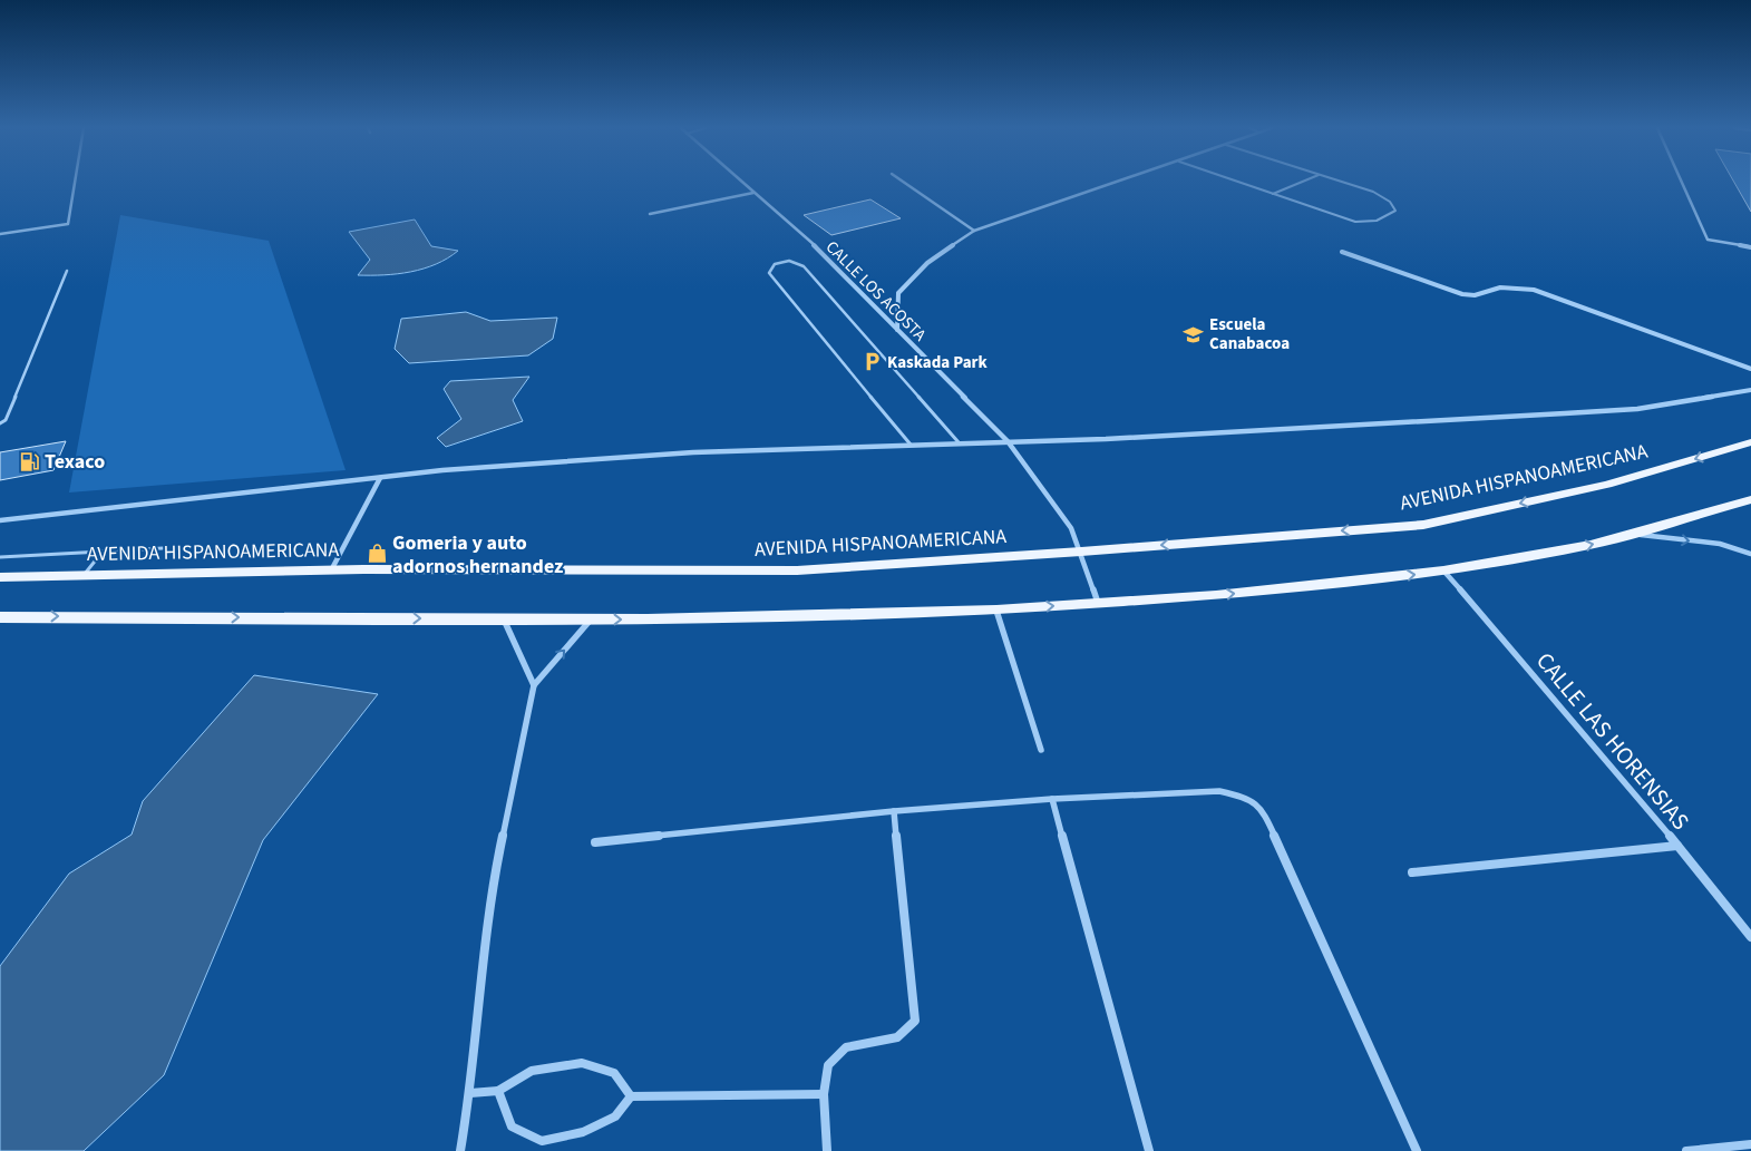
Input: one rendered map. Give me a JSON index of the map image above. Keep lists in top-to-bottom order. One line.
{"streets":{"main road":["AVENIDA HISPANOAMERICANA"],"street":["CALLE LOS ACOSTA","CALLE LAS HORENSIAS"]},"crossings":[["CALLE LOS ACOSTA","AVENIDA HISPANOAMERICANA"]],"places":{"school or university":["Escuela Canabacoa"],"parking":["Kaskada Park"],"fuel station":["Texaco"],"shop":["Gomeria y auto adornos hernandez"]}}
